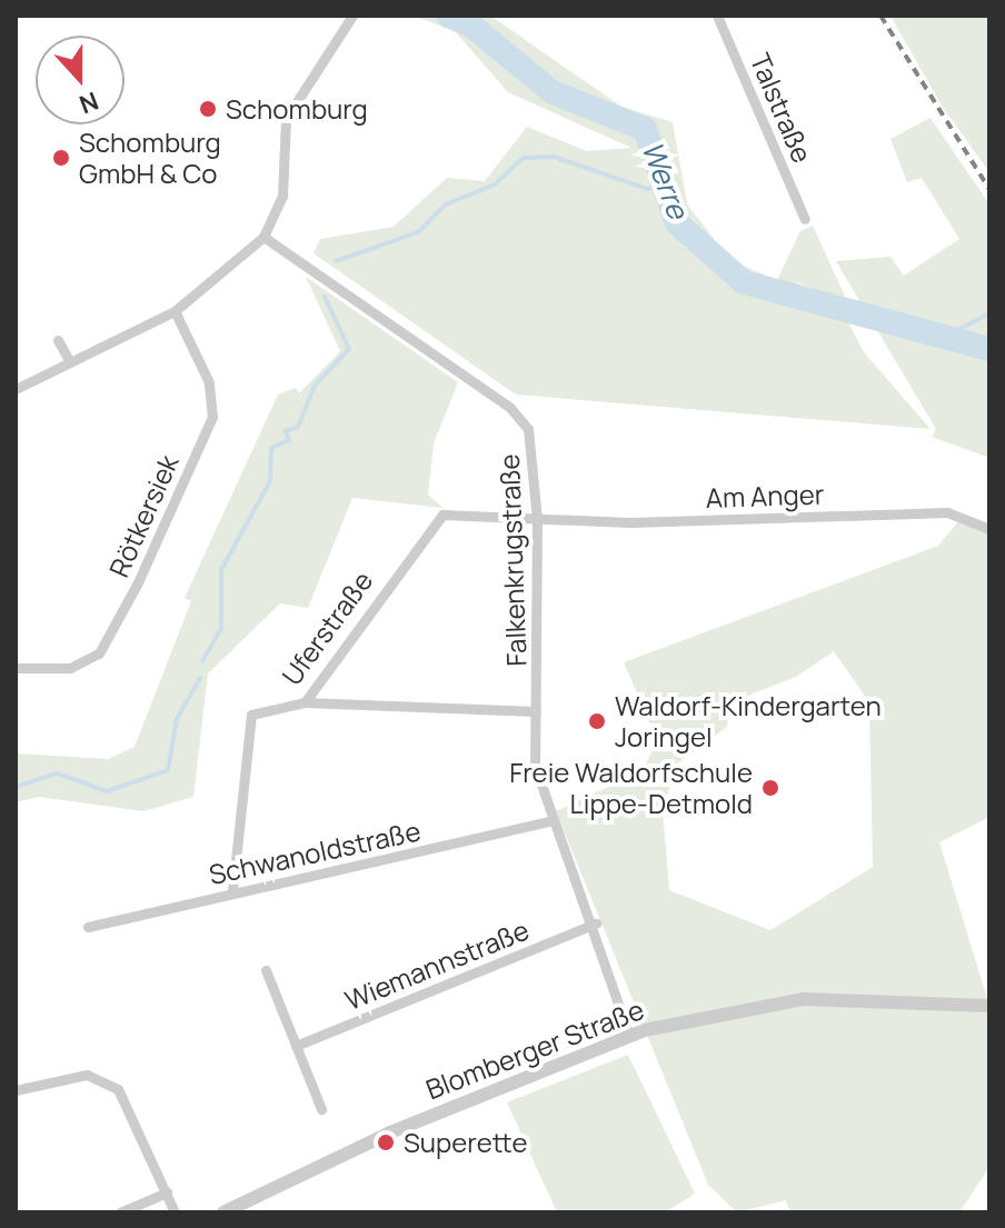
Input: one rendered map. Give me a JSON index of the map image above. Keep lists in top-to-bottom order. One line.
{"streets":{"street":["Talstraße","Am Anger","Rötkersiek","Falkenkrugstraße","Uferstraße","Schwanoldstraße","Wiemannstraße","Blomberger Straße"]},"crossings":[["Am Anger","Falkenkrugstraße"],["Am Anger","Uferstraße"],["Falkenkrugstraße","Uferstraße"],["Falkenkrugstraße","Schwanoldstraße"],["Falkenkrugstraße","Wiemannstraße"],["Falkenkrugstraße","Blomberger Straße"],["Uferstraße","Schwanoldstraße"]],"water":["Werre"],"places":["Schomburg","Schomburg GmbH & Co","Waldorf-Kindergarten Joringel","Freie Waldorfschule Lippe-Detmold","Superette"],"north":"bottom"}
